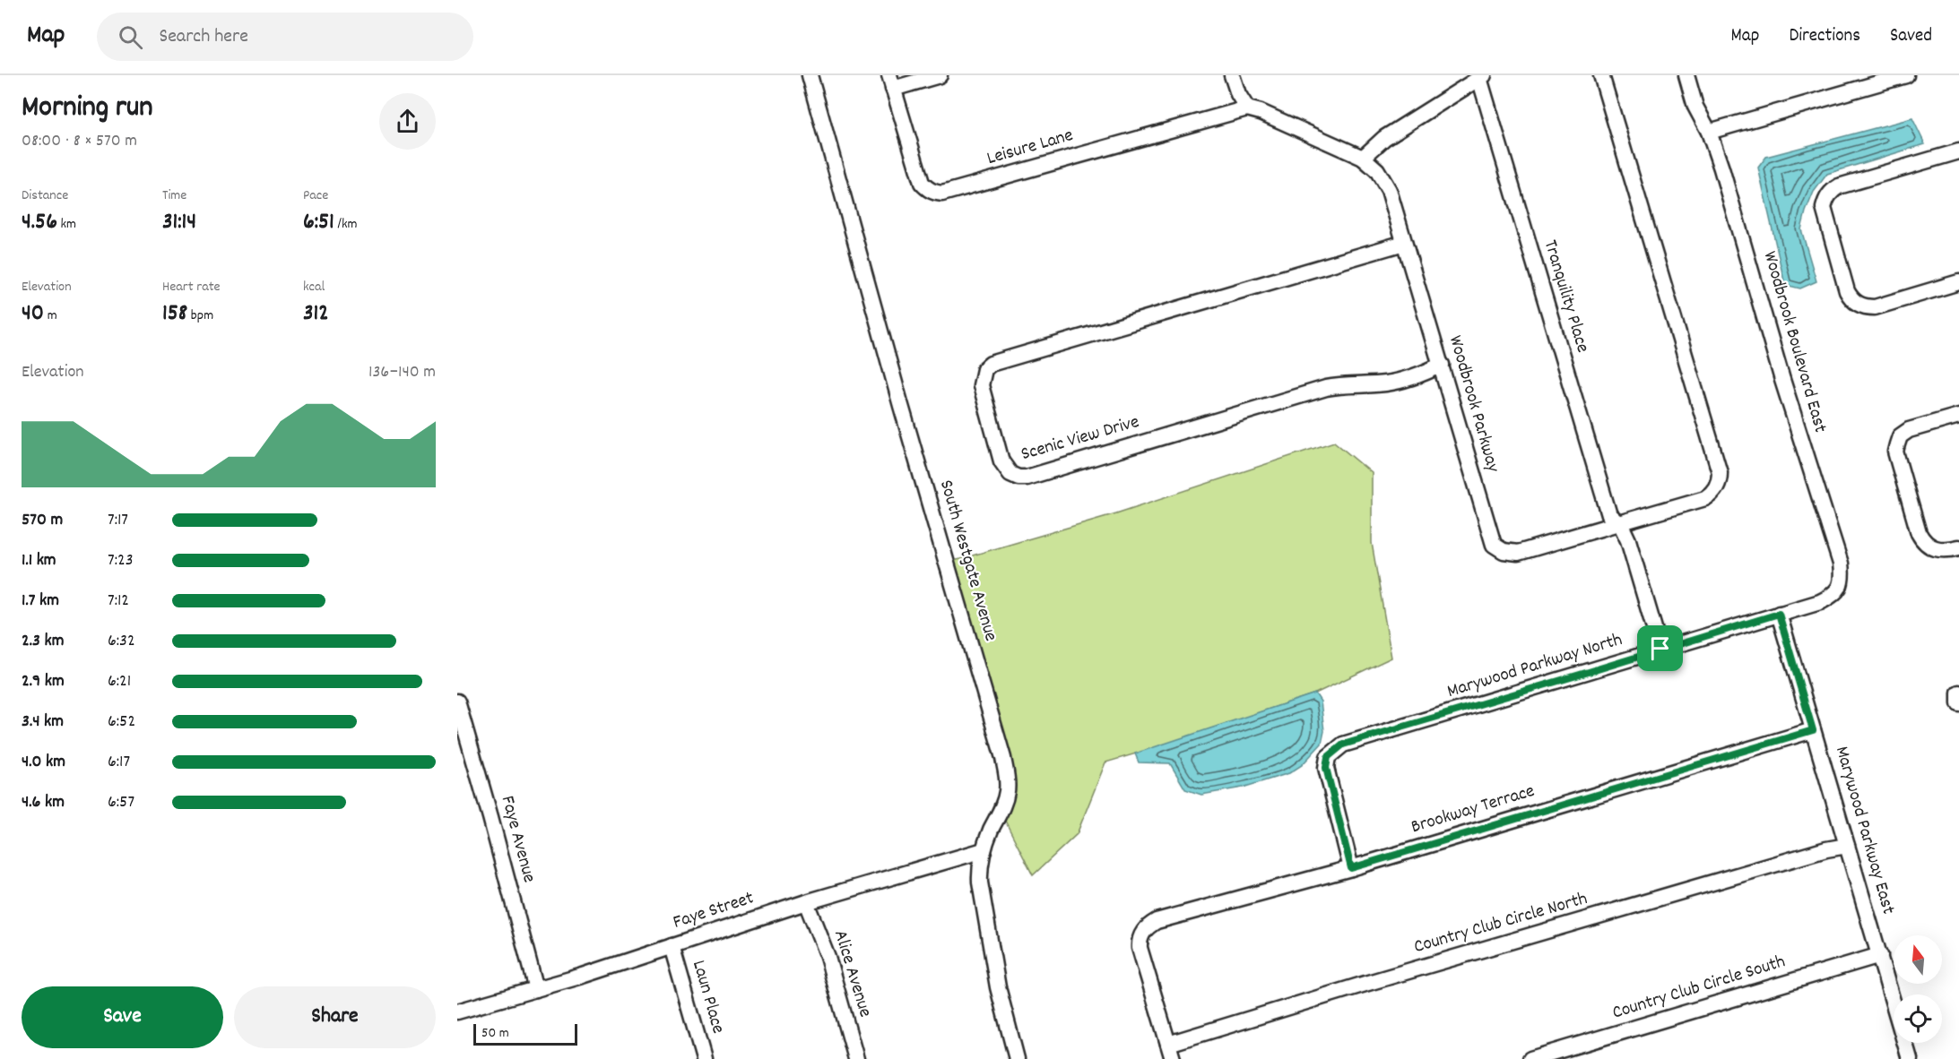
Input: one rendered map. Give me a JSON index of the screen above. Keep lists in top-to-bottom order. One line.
{"streets":{"street":["Leisure Lane","Tranquility Place","Woodbrook Boulevard East","Woodbrook Parkway","Scenic View Drive","South Westgate Avenue","Marywood Parkway North","Brookway Terrace","Marywood Parkway East","Faye Avenue","Faye Street","Country Club Circle North","Alice Avenue","Country Club Circle South","Laun Place"]},"crossings":[["Leisure Lane","Woodbrook Parkway"],["Tranquility Place","Woodbrook Parkway"],["Woodbrook Boulevard East","Marywood Parkway North"],["Woodbrook Parkway","Scenic View Drive"],["South Westgate Avenue","Faye Street"],["Marywood Parkway North","Brookway Terrace"],["Marywood Parkway North","Marywood Parkway East"],["Brookway Terrace","Marywood Parkway East"],["Brookway Terrace","Country Club Circle North"],["Marywood Parkway East","Country Club Circle North"],["Marywood Parkway East","Country Club Circle South"],["Faye Avenue","Faye Street"],["Faye Street","Alice Avenue"],["Faye Street","Laun Place"]],"scale_bar":"50 m","north":"top","page":{"header":"Map","search":"Search here","nav":["Map","Directions","Saved"],"heading":["Morning run","08:00 · 8 × 570 m"],"stats":[["Distance","4.56 km"],["Time","31:14"],["Pace","6:51 /km"],["Elevation","40 m"],["Heart rate","158 bpm"],["kcal","312"]],"chart":["Elevation","136–140 m"],"list":[{"name":"570 m","note":"7:17"},{"name":"1.1 km","note":"7:23"},{"name":"1.7 km","note":"7:12"},{"name":"2.3 km","note":"6:32"},{"name":"2.9 km","note":"6:21"},{"name":"3.4 km","note":"6:52"},{"name":"4.0 km","note":"6:17"},{"name":"4.6 km","note":"6:57"}],"buttons":["Save","Share"],"scale":"50 m"}}
